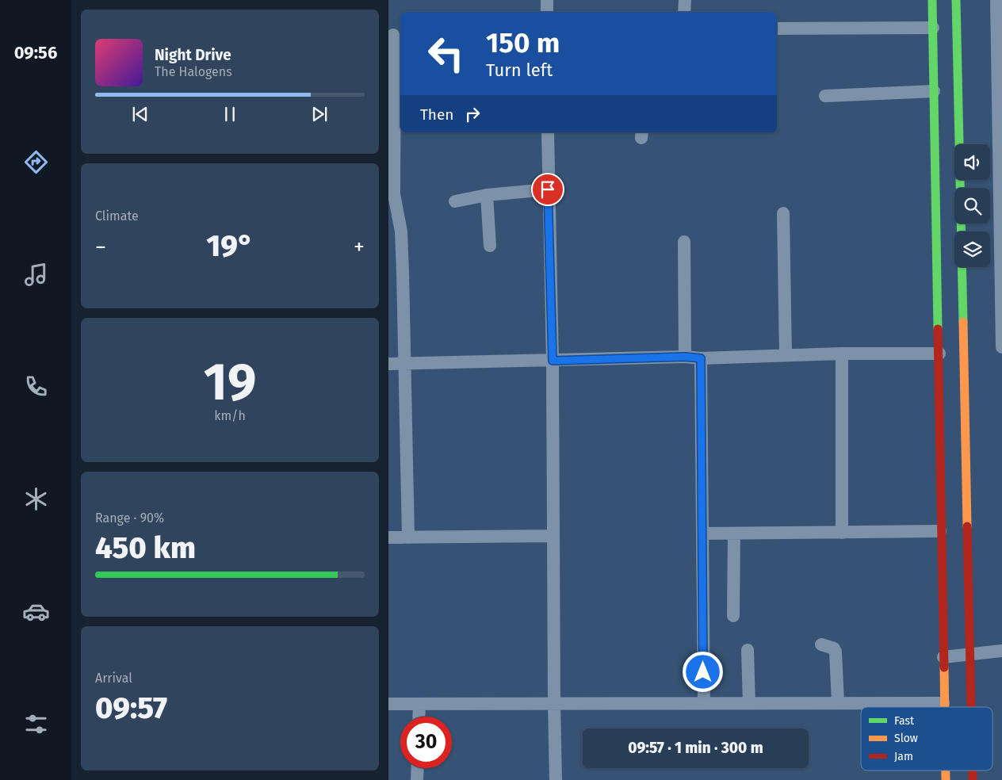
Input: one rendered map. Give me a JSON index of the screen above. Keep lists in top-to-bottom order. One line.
{"legend":["Fast","Slow","Jam"],"page":{"tabs":"09:56","turn":["150 m","Turn left"],"song":["Night Drive","The Halogens"],"then":"Then","tile":["Climate",["19","km/h"],["Range · 90%","450 km"],["Arrival","09:57"]],"heat":["−","19°","+"],"limit":"30","trip":"09:57 · 1 min · 300 m"}}
